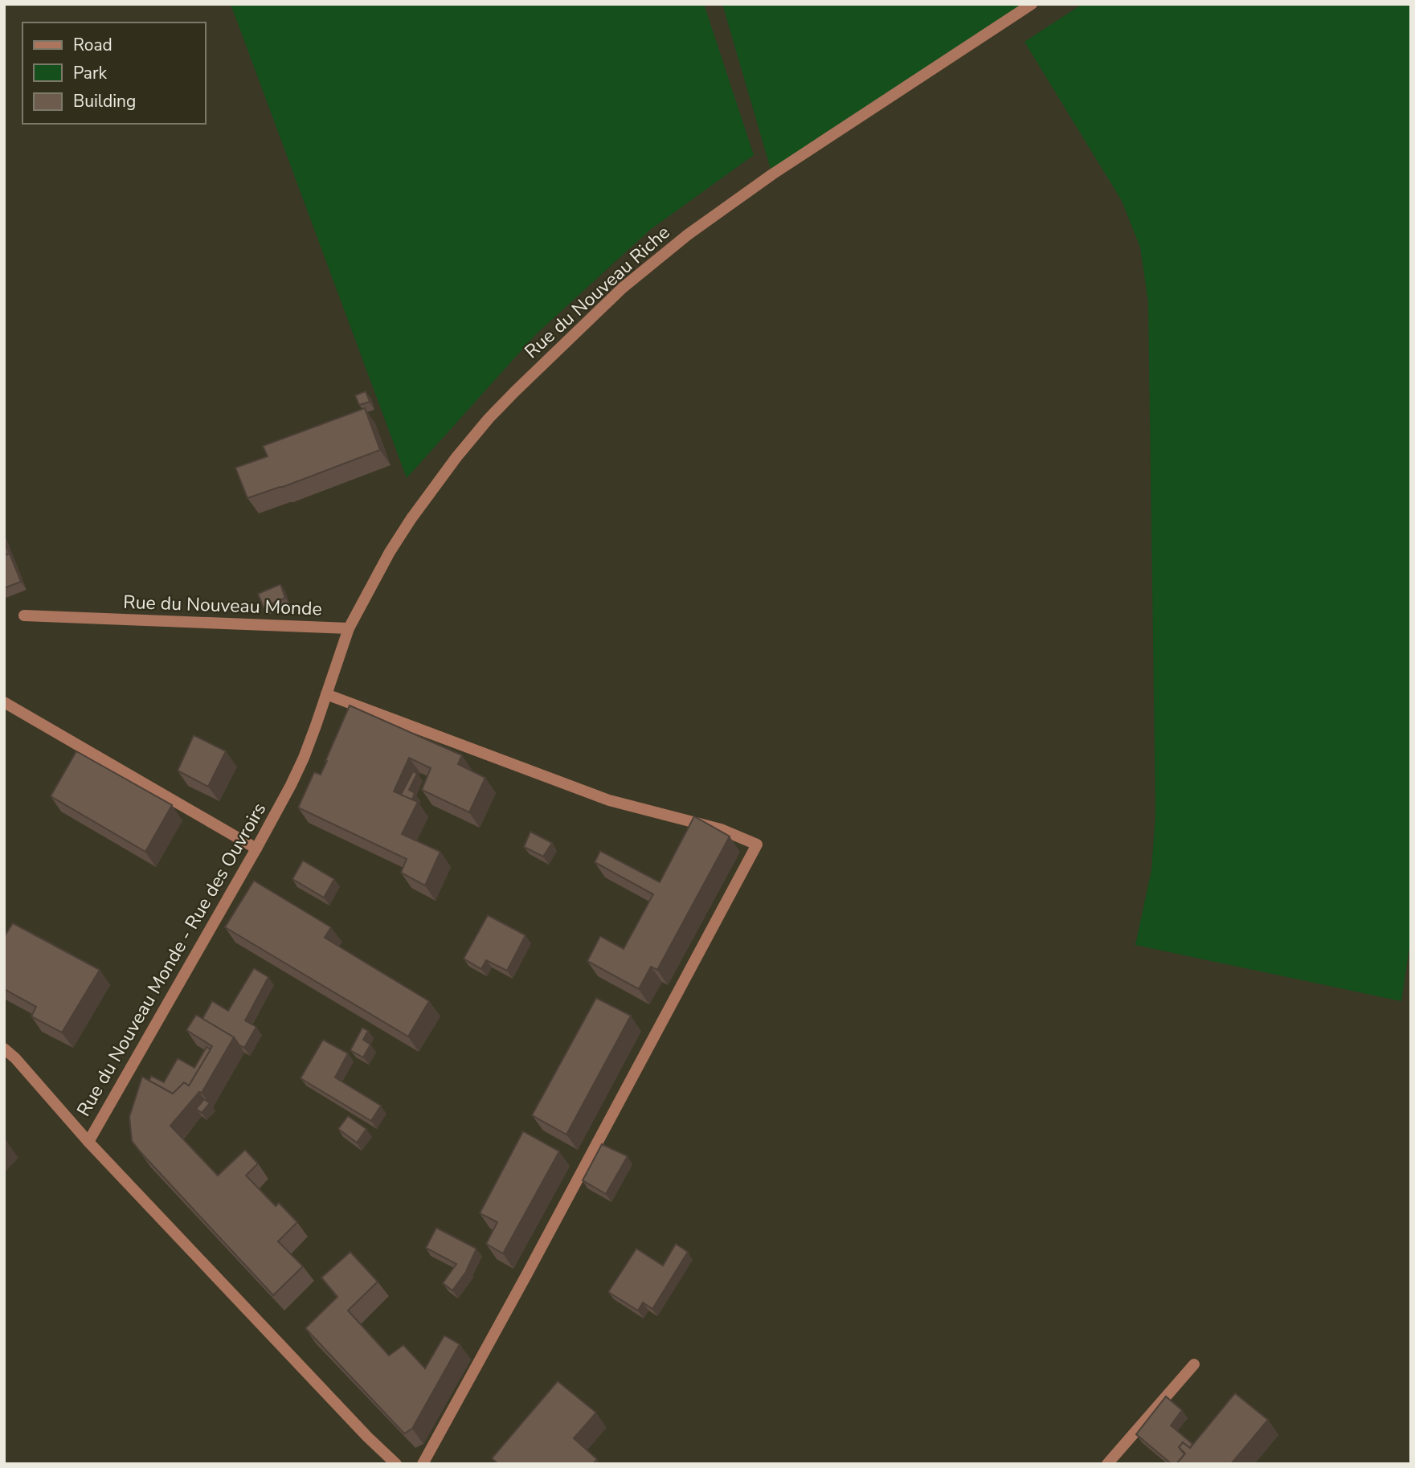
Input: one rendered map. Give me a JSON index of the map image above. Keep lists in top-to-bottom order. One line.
{"streets":{"street":["Rue du Nouveau Riche","Rue du Nouveau Monde","Rue du Nouveau Monde - Rue des Ouvroirs"]},"crossings":[["Rue du Nouveau Riche","Rue du Nouveau Monde"]],"legend":["Road","Park","Building"]}
